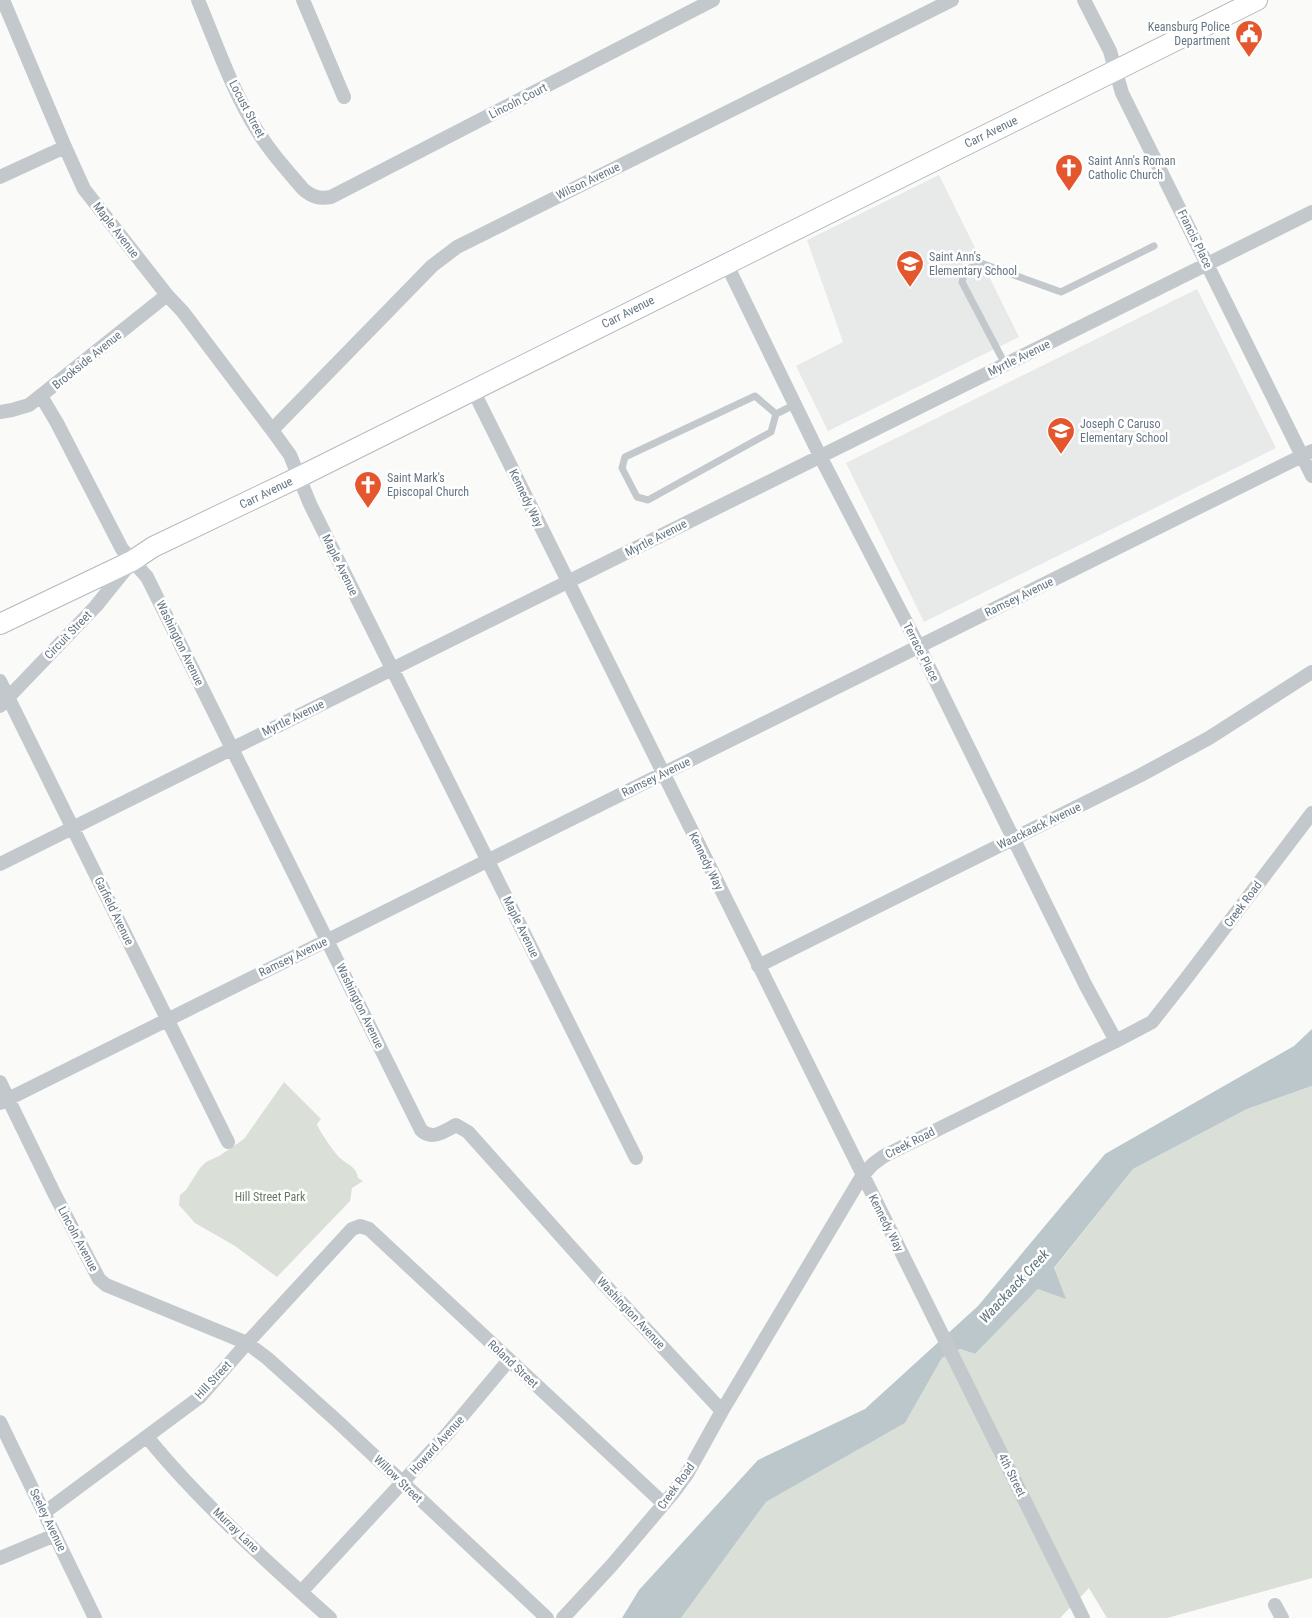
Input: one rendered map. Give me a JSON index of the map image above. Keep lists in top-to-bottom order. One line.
{"streets":{"street":["Lincoln Court","Locust Street","Carr Avenue","Wilson Avenue","Maple Avenue","Francis Place","Myrtle Avenue","Brookside Avenue","Kennedy Way","Ramsey Avenue","Circuit Street","Washington Avenue","Terrace Place","Waackaack Avenue","Creek Road","Garfield Avenue","Lincoln Avenue","Roland Street","Hill Street","Howard Avenue","4th Street","Willow Street","Seeley Avenue","Murray Lane"]},"crossings":[["Lincoln Court","Locust Street"],["Carr Avenue","Maple Avenue"],["Carr Avenue","Francis Place"],["Carr Avenue","Kennedy Way"],["Carr Avenue","Circuit Street"],["Carr Avenue","Washington Avenue"],["Carr Avenue","Terrace Place"],["Wilson Avenue","Maple Avenue"],["Maple Avenue","Myrtle Avenue"],["Maple Avenue","Brookside Avenue"],["Maple Avenue","Ramsey Avenue"],["Francis Place","Myrtle Avenue"],["Francis Place","Ramsey Avenue"],["Myrtle Avenue","Kennedy Way"],["Myrtle Avenue","Washington Avenue"],["Myrtle Avenue","Terrace Place"],["Myrtle Avenue","Garfield Avenue"],["Brookside Avenue","Washington Avenue"],["Kennedy Way","Ramsey Avenue"],["Kennedy Way","Waackaack Avenue"],["Kennedy Way","Creek Road"],["Kennedy Way","4th Street"],["Ramsey Avenue","Washington Avenue"],["Ramsey Avenue","Terrace Place"],["Ramsey Avenue","Garfield Avenue"],["Ramsey Avenue","Lincoln Avenue"],["Circuit Street","Washington Avenue"],["Circuit Street","Garfield Avenue"],["Washington Avenue","Creek Road"],["Terrace Place","Waackaack Avenue"],["Terrace Place","Creek Road"],["Creek Road","Roland Street"],["Lincoln Avenue","Hill Street"],["Lincoln Avenue","Willow Street"],["Roland Street","Hill Street"],["Roland Street","Howard Avenue"],["Hill Street","Willow Street"],["Hill Street","Seeley Avenue"],["Hill Street","Murray Lane"],["Howard Avenue","Willow Street"],["Howard Avenue","Murray Lane"]],"water":["Waackaack Creek"],"parks":["Hill Street Park"],"places":{"public building":["Keansburg Police Department"],"church":["Saint Ann's Roman Catholic Church","Saint Mark's Episcopal Church"],"school or university":["Saint Ann's Elementary School","Joseph C Caruso Elementary School"]}}
